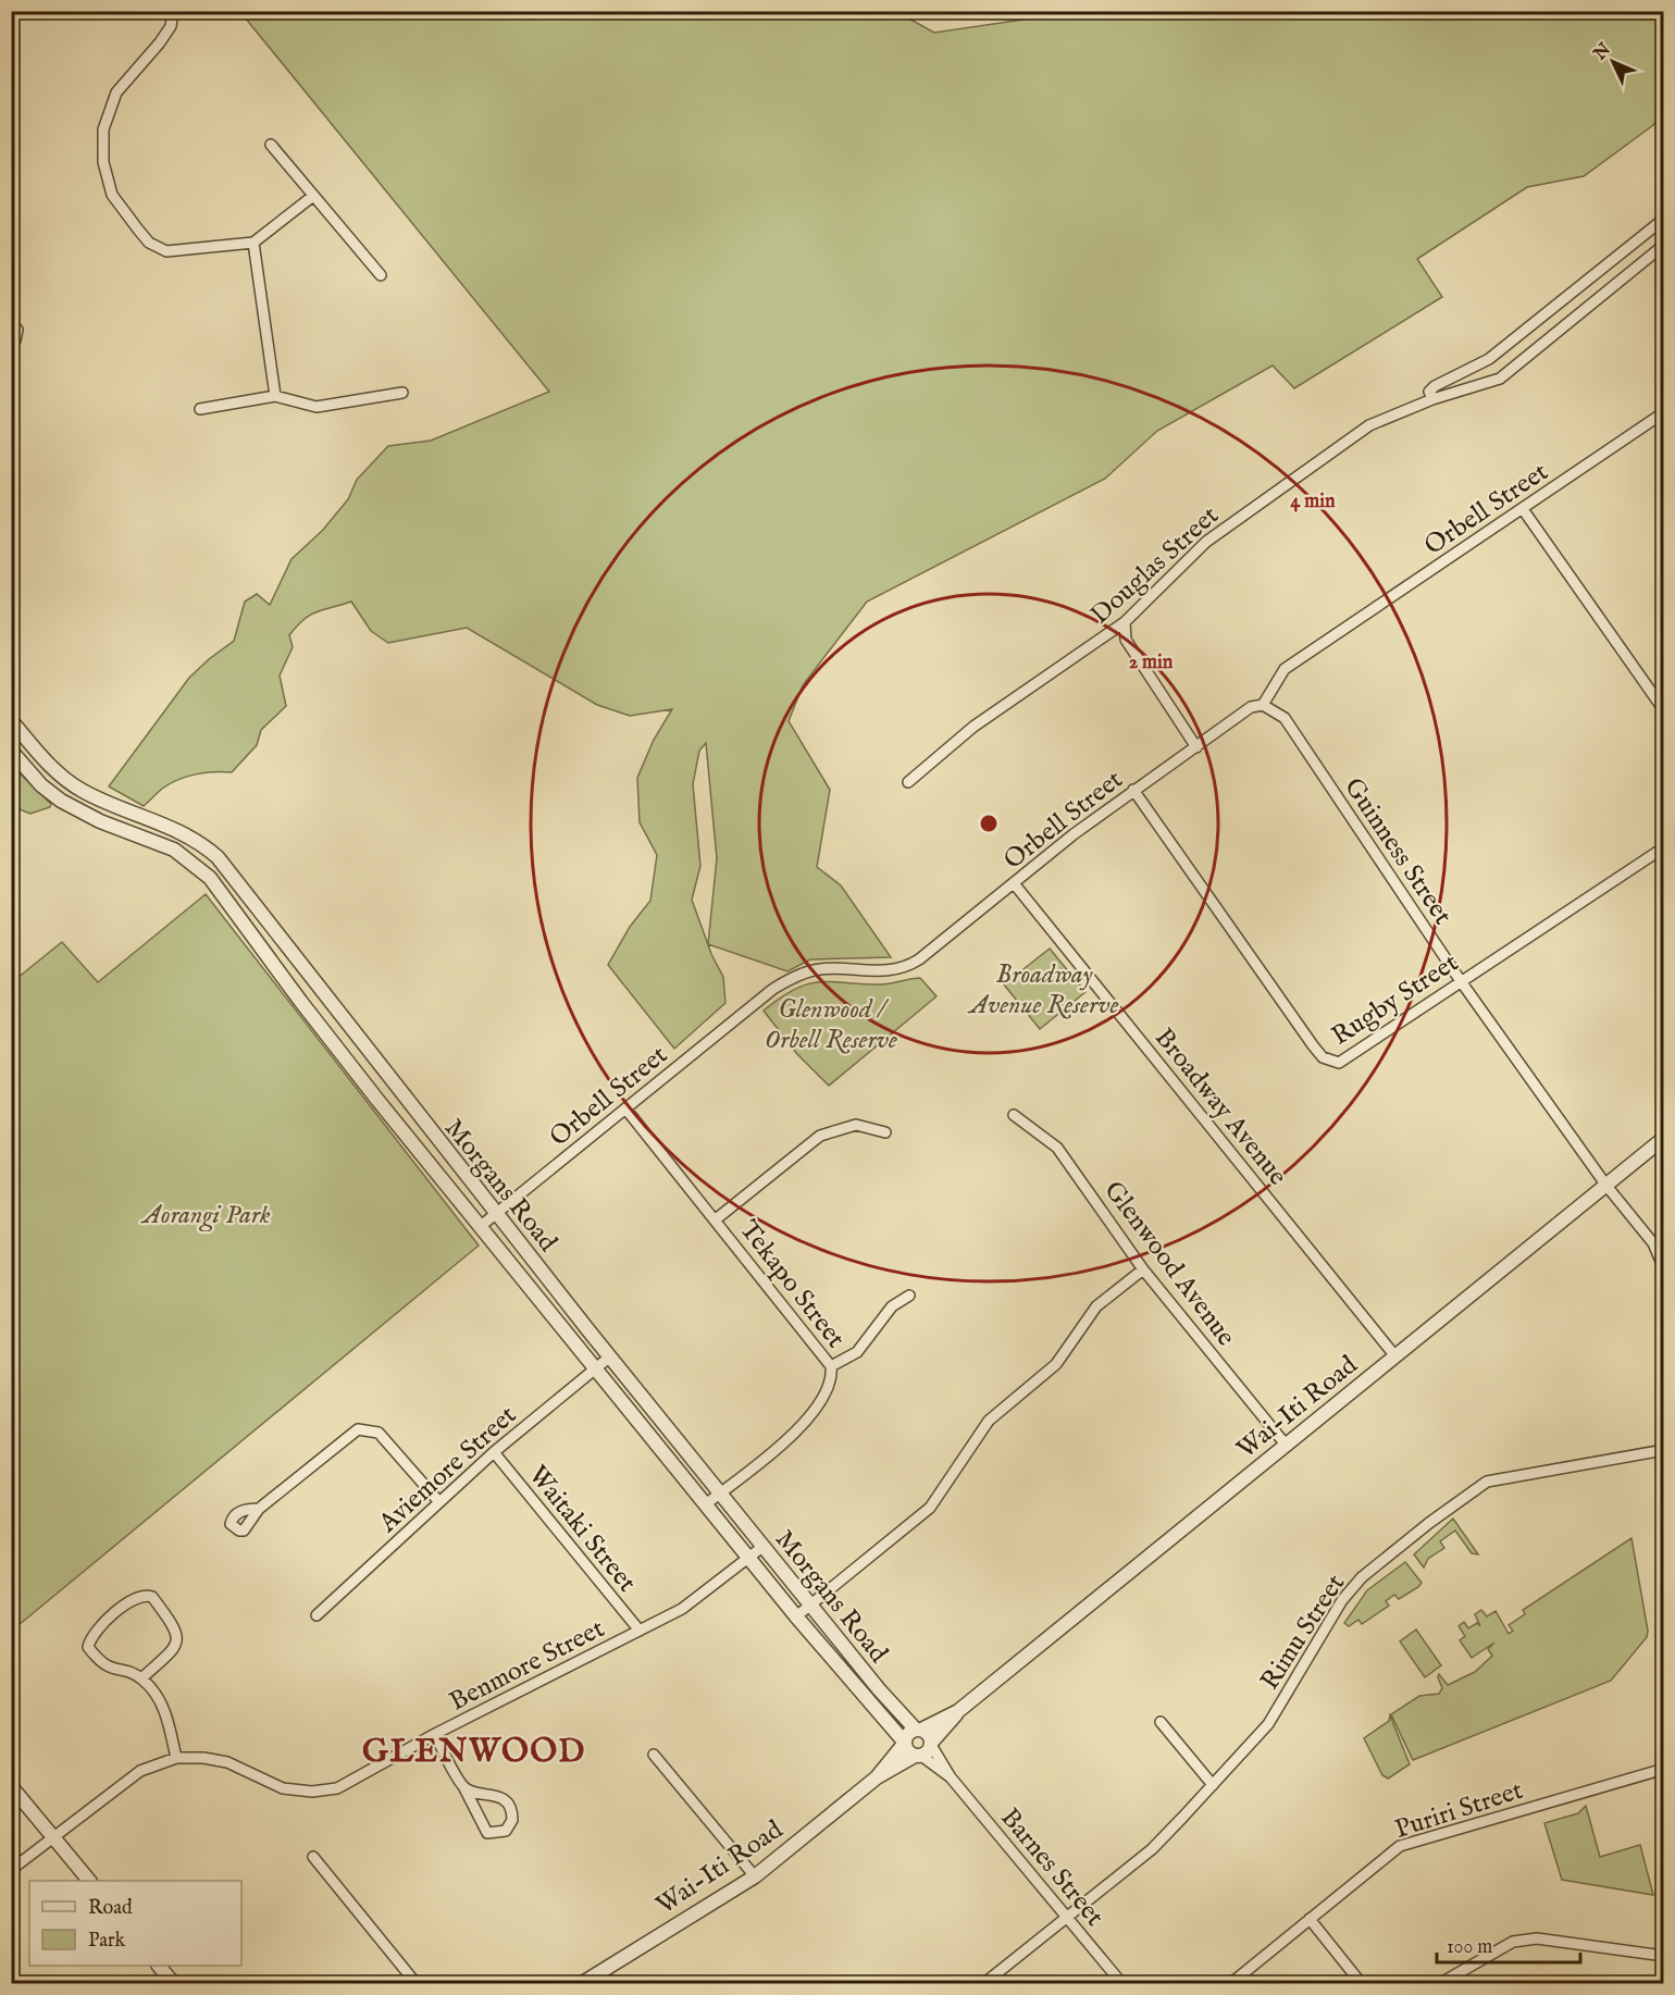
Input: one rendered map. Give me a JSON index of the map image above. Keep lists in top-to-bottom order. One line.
{"streets":{"street":["Orbell Street","Douglas Street","Guinness Street","Rugby Street","Broadway Avenue","Morgans Road","Glenwood Avenue","Tekapo Street","Wai-Iti Road","Aviemore Street","Waitaki Street","Rimu Street","Benmore Street","Puriri Street","Barnes Street"]},"crossings":[["Orbell Street","Guinness Street"],["Orbell Street","Rugby Street"],["Orbell Street","Broadway Avenue"],["Orbell Street","Morgans Road"],["Orbell Street","Tekapo Street"],["Guinness Street","Rugby Street"],["Guinness Street","Wai-Iti Road"],["Broadway Avenue","Wai-Iti Road"],["Morgans Road","Tekapo Street"],["Morgans Road","Wai-Iti Road"],["Morgans Road","Aviemore Street"],["Morgans Road","Benmore Street"],["Morgans Road","Barnes Street"],["Glenwood Avenue","Wai-Iti Road"],["Wai-Iti Road","Barnes Street"],["Aviemore Street","Waitaki Street"],["Waitaki Street","Benmore Street"],["Rimu Street","Barnes Street"]],"districts":["GLENWOOD"],"parks":["Broadway Avenue Reserve","Glenwood / Orbell Reserve","Aorangi Park"],"legend":["Road","Park"],"scale_bar":"100 m","north":"top left","rings":["4 min","2 min"]}
